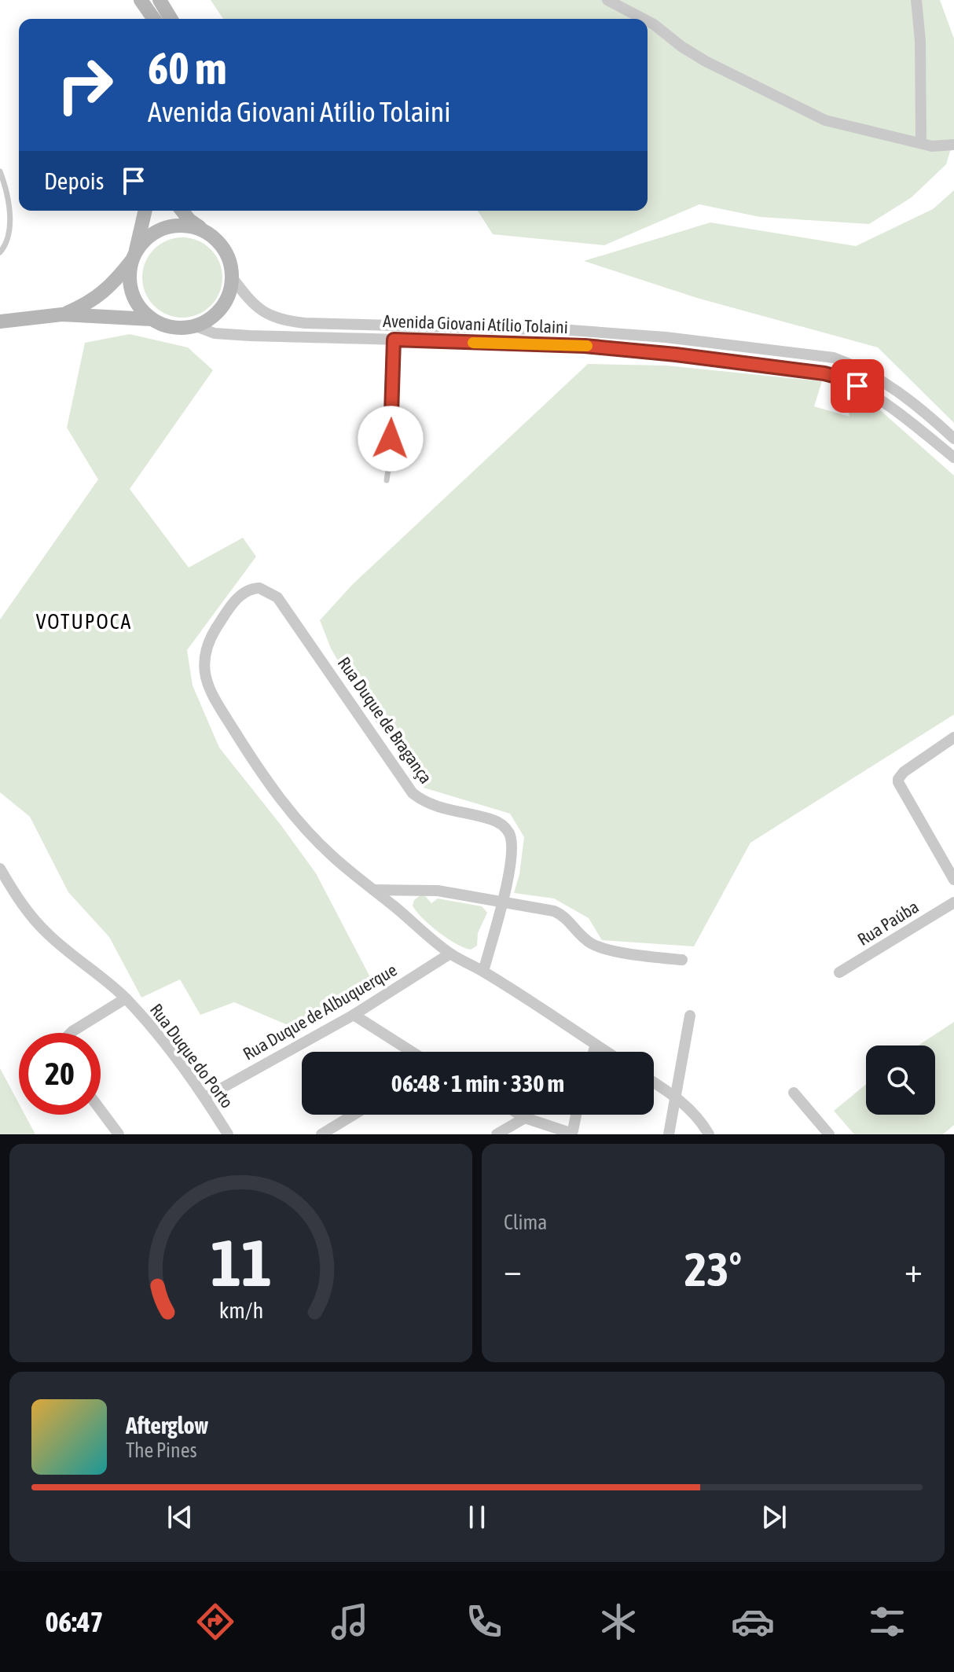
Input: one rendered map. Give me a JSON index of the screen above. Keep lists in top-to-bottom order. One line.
{"streets":{"street":["Avenida Giovani Atílio Tolaini","Rua Duque de Bragança","Rua Paúba","Rua Duque de Albuquerque","Rua Duque do Porto"]},"crossings":[["Rua Duque de Albuquerque","Rua Duque do Porto"]],"districts":["VOTUPOCA"],"page":{"turn":["60 m","Avenida Giovani Atílio Tolaini"],"then":"Depois","limit":"20","trip":"06:48 · 1 min · 330 m","tile":"Clima","heat":["−","23°","+"],"song":["Afterglow","The Pines"],"tabs":"06:47","gauge":["11","km/h"]}}
